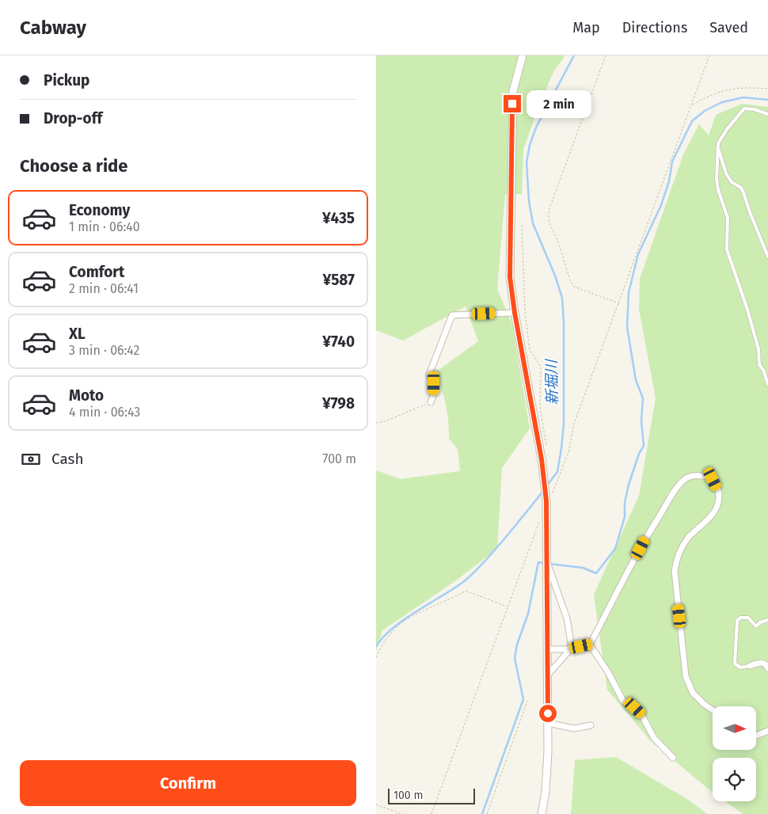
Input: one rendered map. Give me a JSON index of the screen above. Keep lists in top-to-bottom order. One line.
{"water":["新堀川"],"scale_bar":"100 m","north":"right","page":{"header":"Cabway","nav":["Map","Directions","Saved"],"banner":["Pickup","Drop-off"],"bubble":"2 min","heading":"Choose a ride","list":[{"name":"Economy","note":"1 min · 06:40","value":"¥435"},{"name":"Comfort","note":"2 min · 06:41","value":"¥587"},{"name":"XL","note":"3 min · 06:42","value":"¥740"},{"name":"Moto","note":"4 min · 06:43","value":"¥798"}],"pay":["Cash","700 m"],"buttons":"Confirm","scale":"100 m"}}
